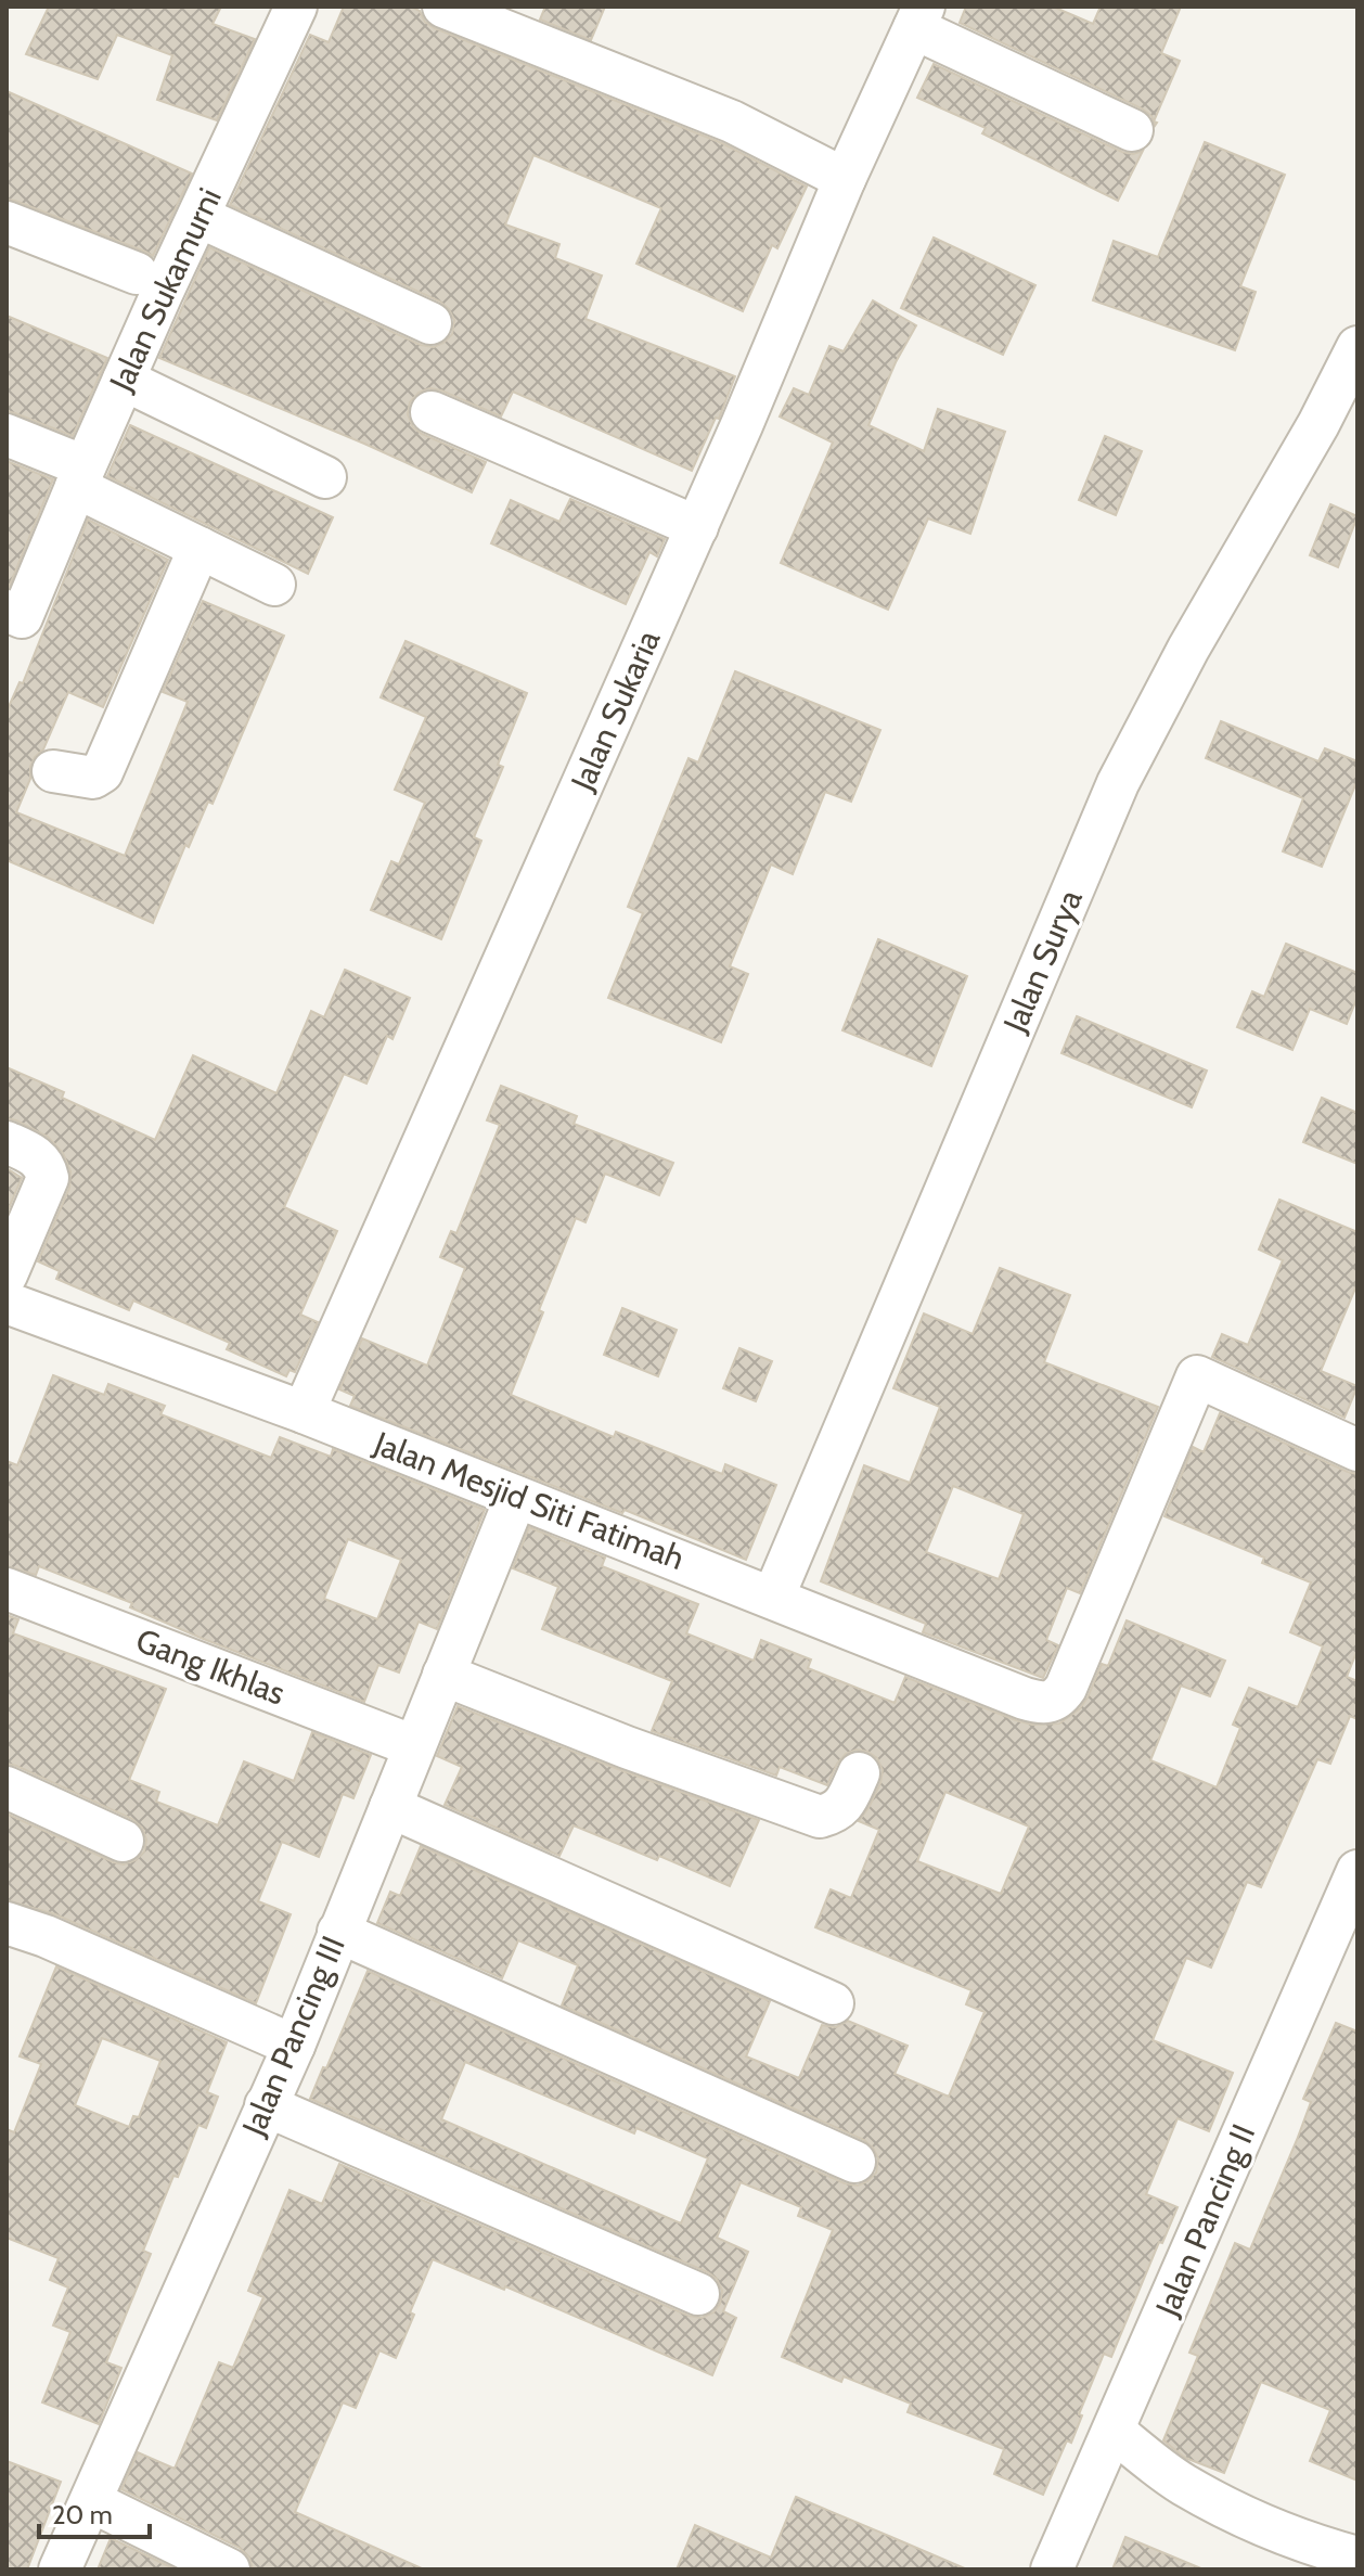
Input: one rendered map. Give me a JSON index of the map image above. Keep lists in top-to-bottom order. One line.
{"streets":{"street":["Jalan Sukamurni","Jalan Sukaria","Jalan Surya","Jalan Mesjid Siti Fatimah","Gang Ikhlas","Jalan Pancing III","Jalan Pancing II"]},"crossings":[["Jalan Sukaria","Jalan Mesjid Siti Fatimah"],["Jalan Surya","Jalan Mesjid Siti Fatimah"],["Jalan Mesjid Siti Fatimah","Jalan Pancing III"],["Gang Ikhlas","Jalan Pancing III"]],"scale_bar":"20 m"}
